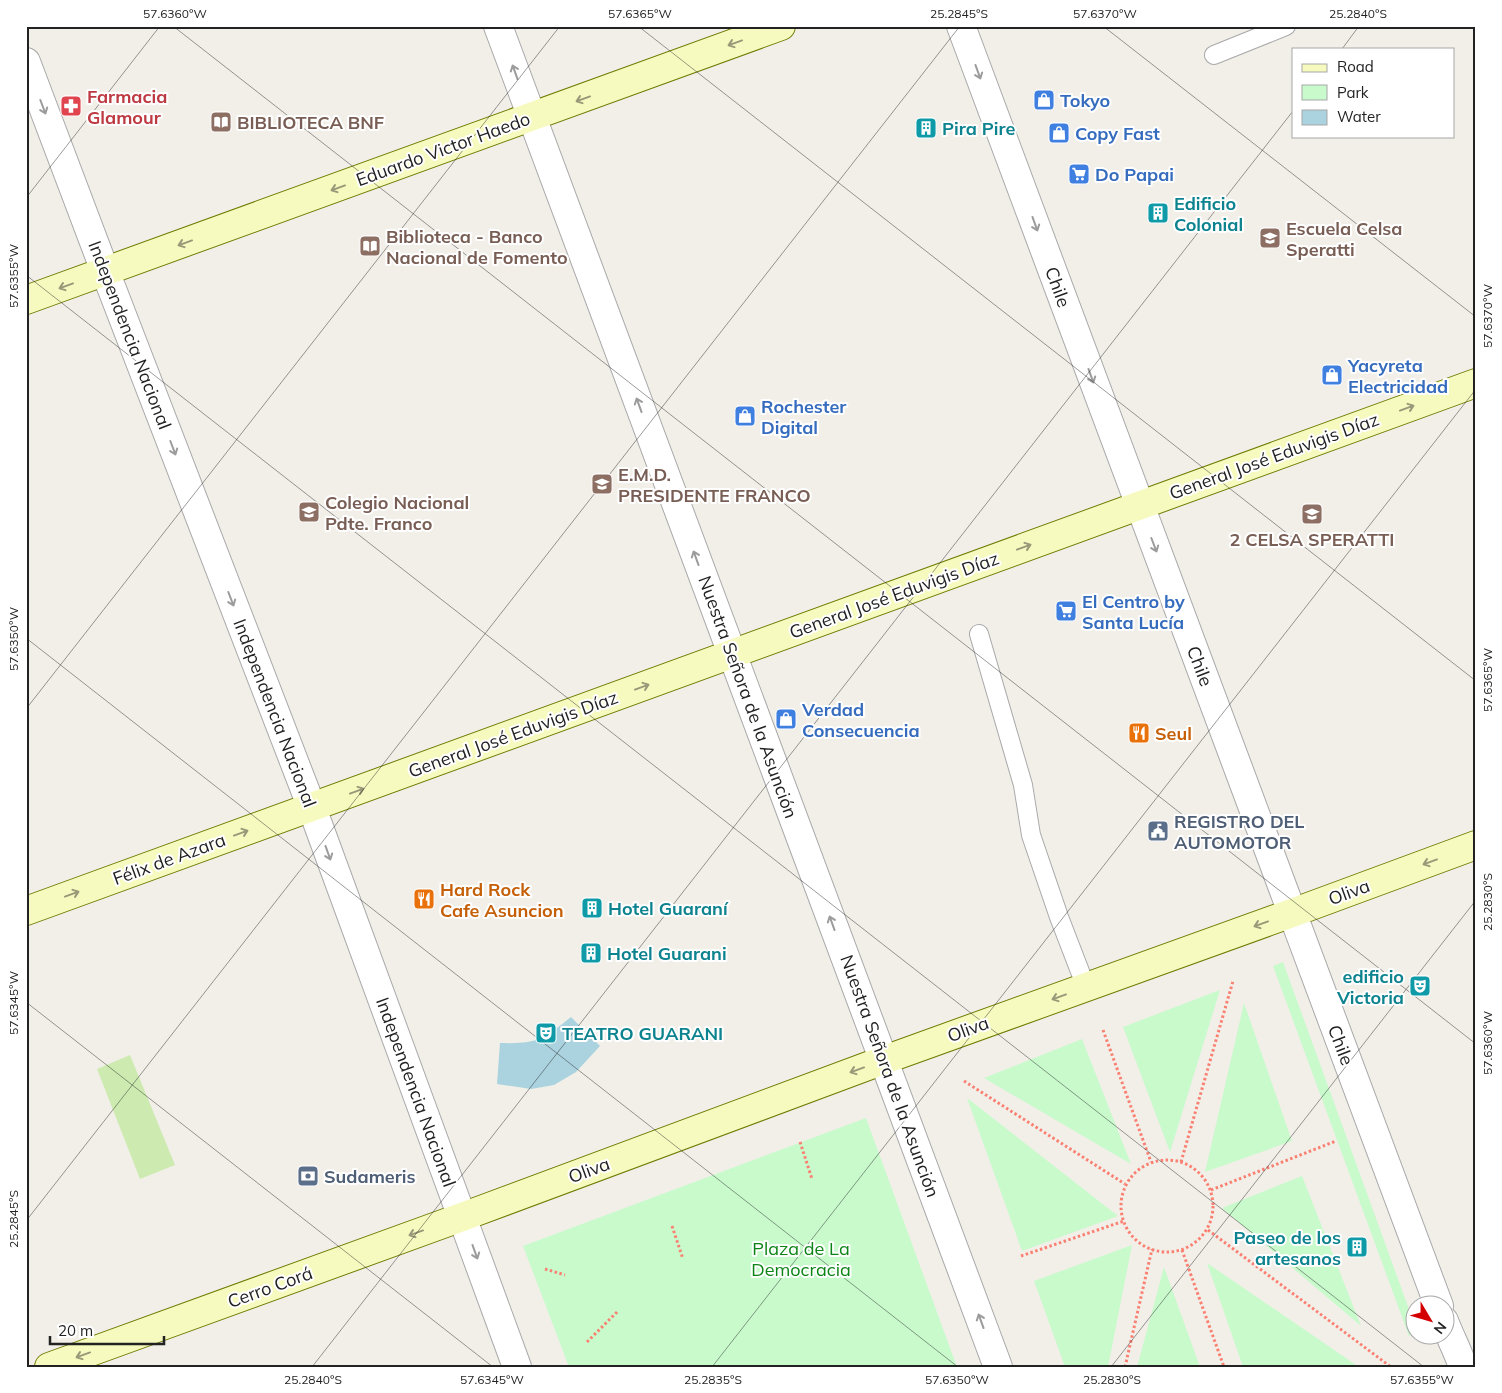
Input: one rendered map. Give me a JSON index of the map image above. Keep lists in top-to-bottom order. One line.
{"streets":{"street":["Eduardo Victor Haedo","Chile","Independencia Nacional","General José Eduvigis Díaz","Nuestra Señora de la Asunción","Félix de Azara","Oliva","Cerro Corá"]},"crossings":[["Eduardo Victor Haedo","Independencia Nacional"],["Eduardo Victor Haedo","Nuestra Señora de la Asunción"],["Chile","General José Eduvigis Díaz"],["Chile","Oliva"],["Independencia Nacional","General José Eduvigis Díaz"],["Independencia Nacional","Félix de Azara"],["Independencia Nacional","Oliva"],["Independencia Nacional","Cerro Corá"],["General José Eduvigis Díaz","Nuestra Señora de la Asunción"],["General José Eduvigis Díaz","Félix de Azara"],["Nuestra Señora de la Asunción","Oliva"],["Oliva","Cerro Corá"]],"one_way":["Eduardo Victor Haedo","Chile","Independencia Nacional","General José Eduvigis Díaz","Nuestra Señora de la Asunción","Félix de Azara","Oliva","Cerro Corá"],"parks":["Plaza de La Democracia"],"places":{"shop":["Tokyo","Copy Fast","Yacyreta Electricidad","Rochester Digital","Verdad Consecuencia"],"pharmacy":["Farmacia Glamour"],"library":["BIBLIOTECA BNF","Biblioteca - Banco Nacional de Fomento"],"building":["Pira Pire","Edificio Colonial","Hotel Guaraní","Hotel Guarani","Paseo de los artesanos"],"supermarket":["Do Papai","El Centro by Santa Lucía"],"school or university":["Escuela Celsa Speratti","E.M.D. PRESIDENTE FRANCO","Colegio Nacional Pdte. Franco","2 CELSA SPERATTI"],"restaurant":["Seul","Hard Rock Cafe Asuncion"],"public building":["REGISTRO DEL AUTOMOTOR"],"theatre":["edificio Victoria","TEATRO GUARANI"],"bank":["Sudameris"]},"legend":["Road","Park","Water"],"scale_bar":"20 m","north":"bottom right","coordinates":["57.6360°W","57.6365°W","25.2845°S","57.6370°W","25.2840°S","57.6355°W","57.6350°W","25.2830°S","57.6345°W","25.2835°S"]}
